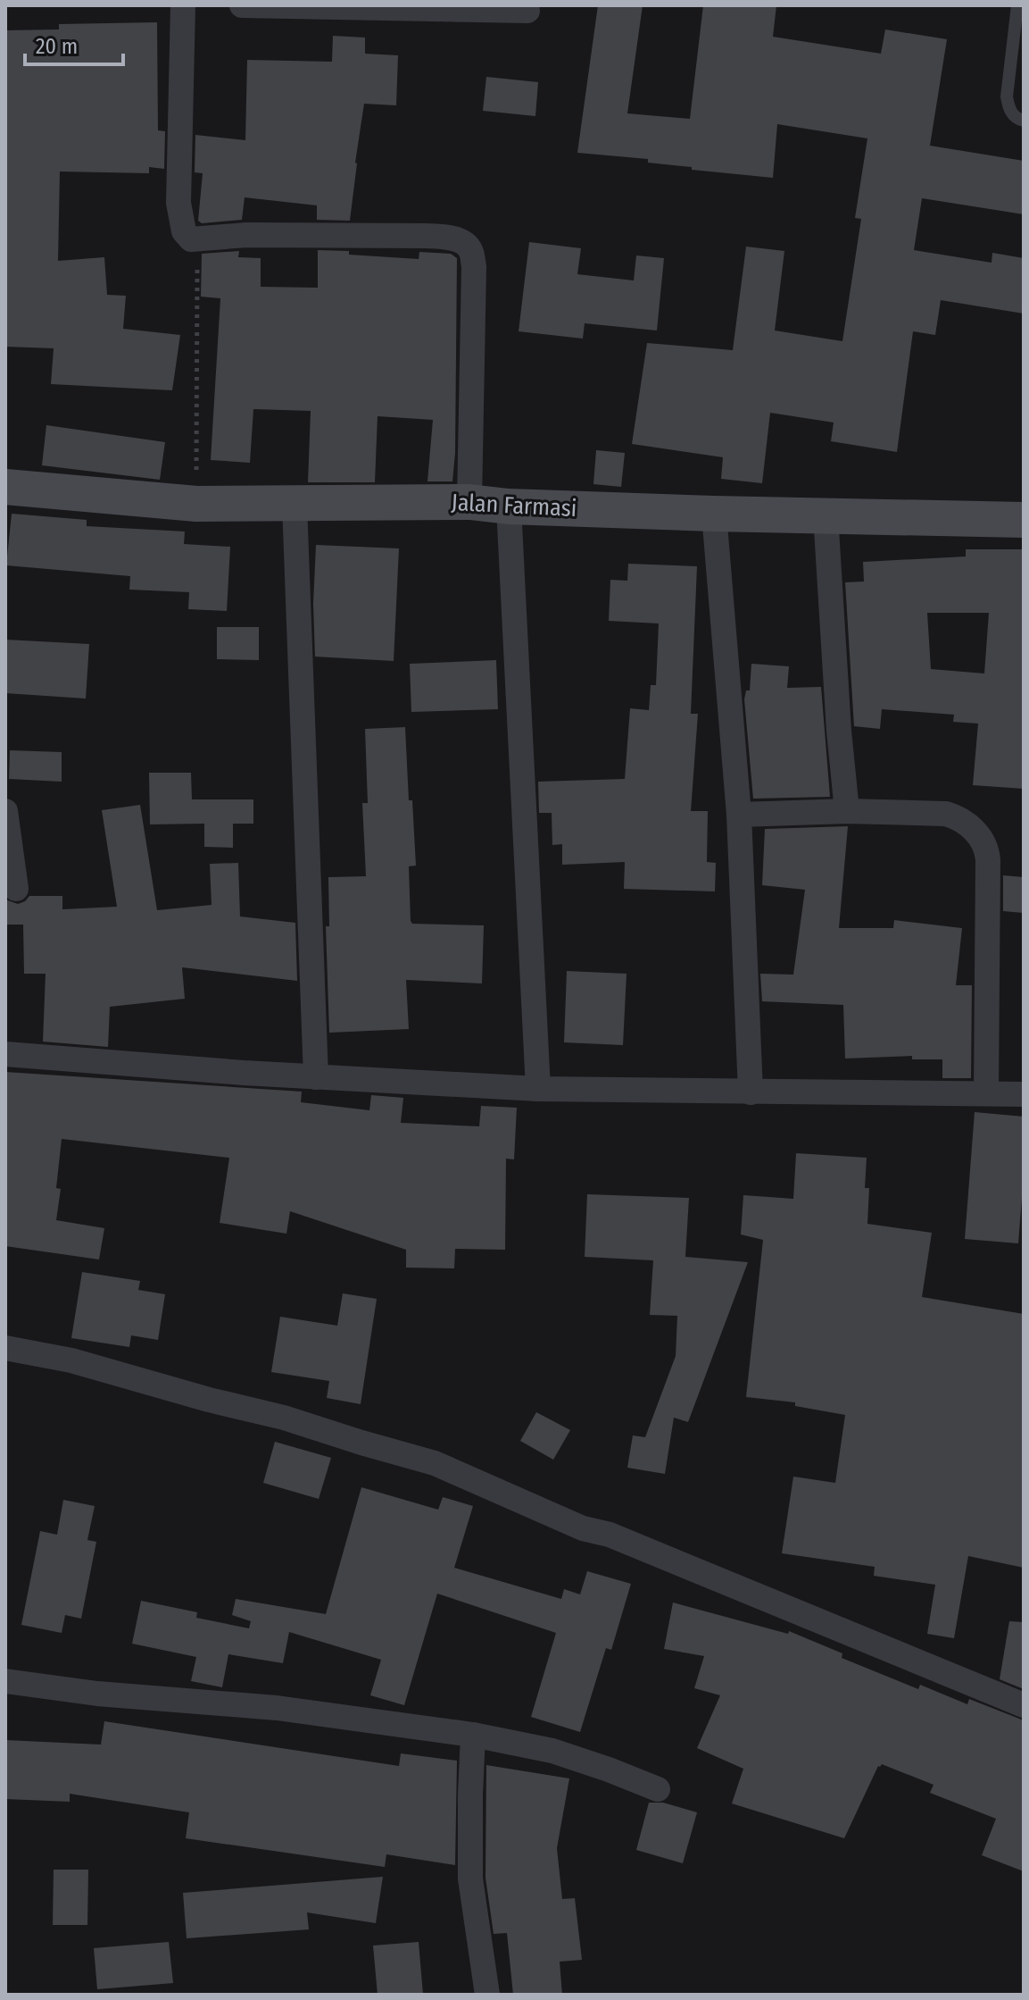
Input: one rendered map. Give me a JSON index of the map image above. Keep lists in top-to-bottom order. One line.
{"streets":{"street":["Jalan Farmasi"]},"scale_bar":"20 m"}
